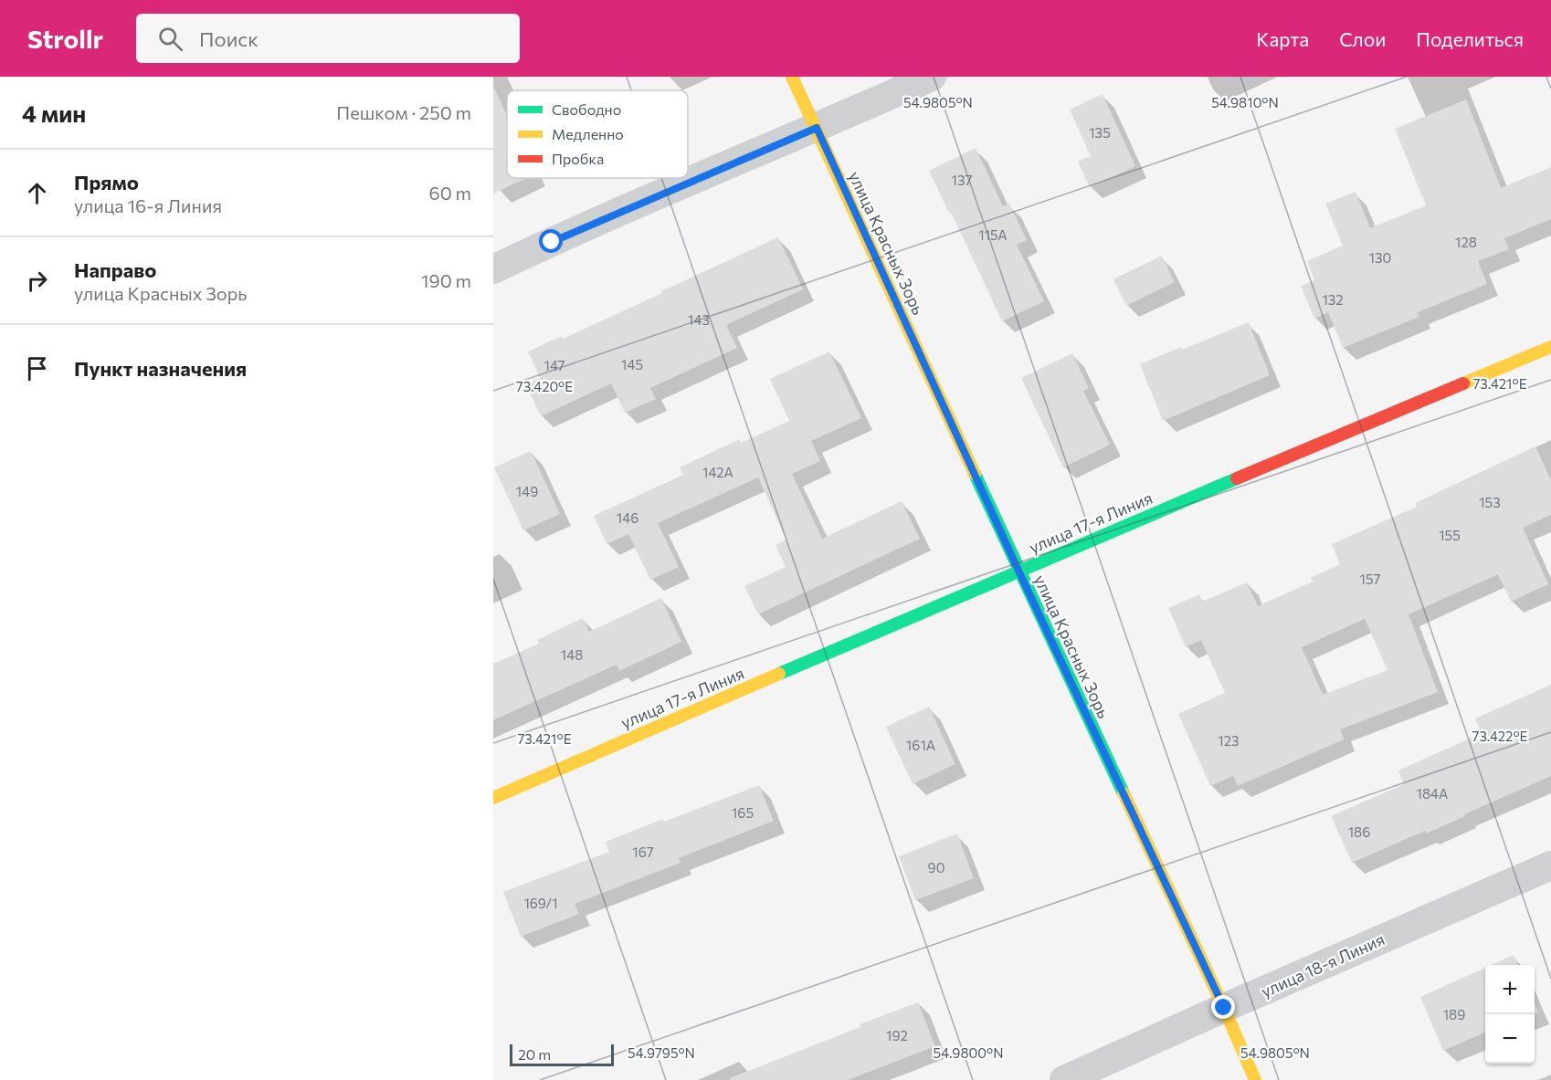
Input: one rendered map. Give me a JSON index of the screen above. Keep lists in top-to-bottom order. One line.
{"streets":{"street":["улица Красных Зорь","улица 17-я Линия","улица 18-я Линия"]},"crossings":[["улица Красных Зорь","улица 17-я Линия"],["улица Красных Зорь","улица 18-я Линия"]],"house_numbers":["135","137","115А","128","130","132","143","145","147","142А","149","153","146","155","157","148","123","161А","184А","165","186","167","90","169/1","189","192"],"legend":["Свободно","Медленно","Пробка"],"scale_bar":"20 m","page":{"header":"Strollr","search":"Поиск","nav":["Карта","Слои","Поделиться"],"heading":["4 мин","Пешком · 250 m"],"list":[["Прямо","улица 16-я Линия","60 m"],["Направо","улица Красных Зорь","190 m"],"Пункт назначения"],"map_buttons":["+","−"],"scale":"20 m"},"coordinates":["54.9810°N","54.9805°N","73.421°E","73.420°E","73.422°E","54.9795°N","54.9800°N"]}
